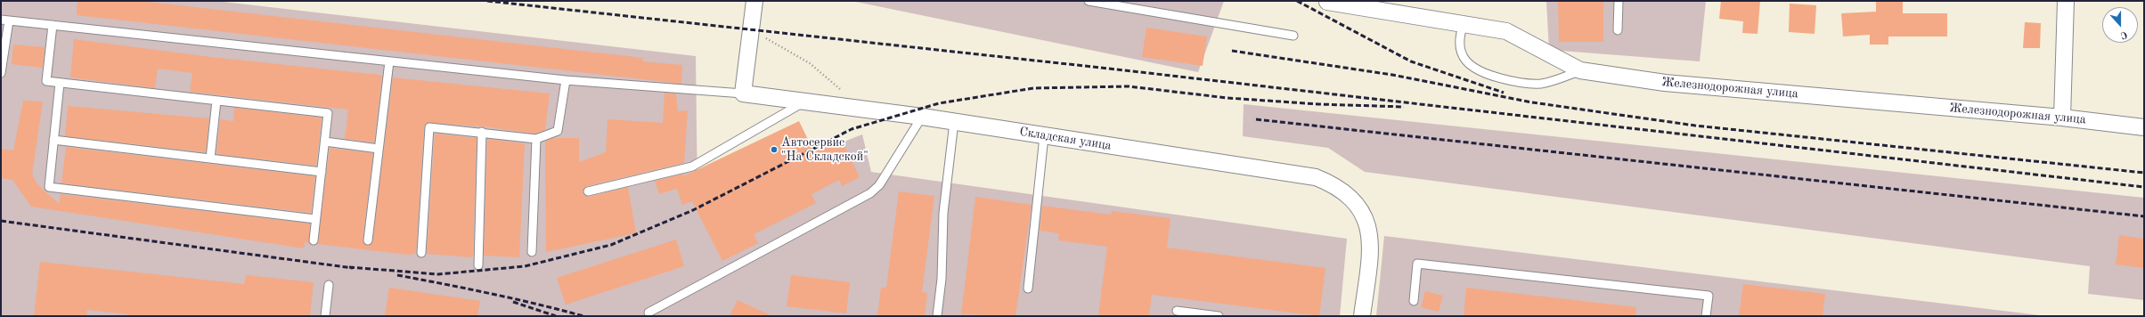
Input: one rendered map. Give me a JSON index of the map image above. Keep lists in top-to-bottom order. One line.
{"streets":{"street":["Железнодорожная улица","Складская улица"]},"places":["Автосервис \"На Складской\""],"north":"bottom"}
